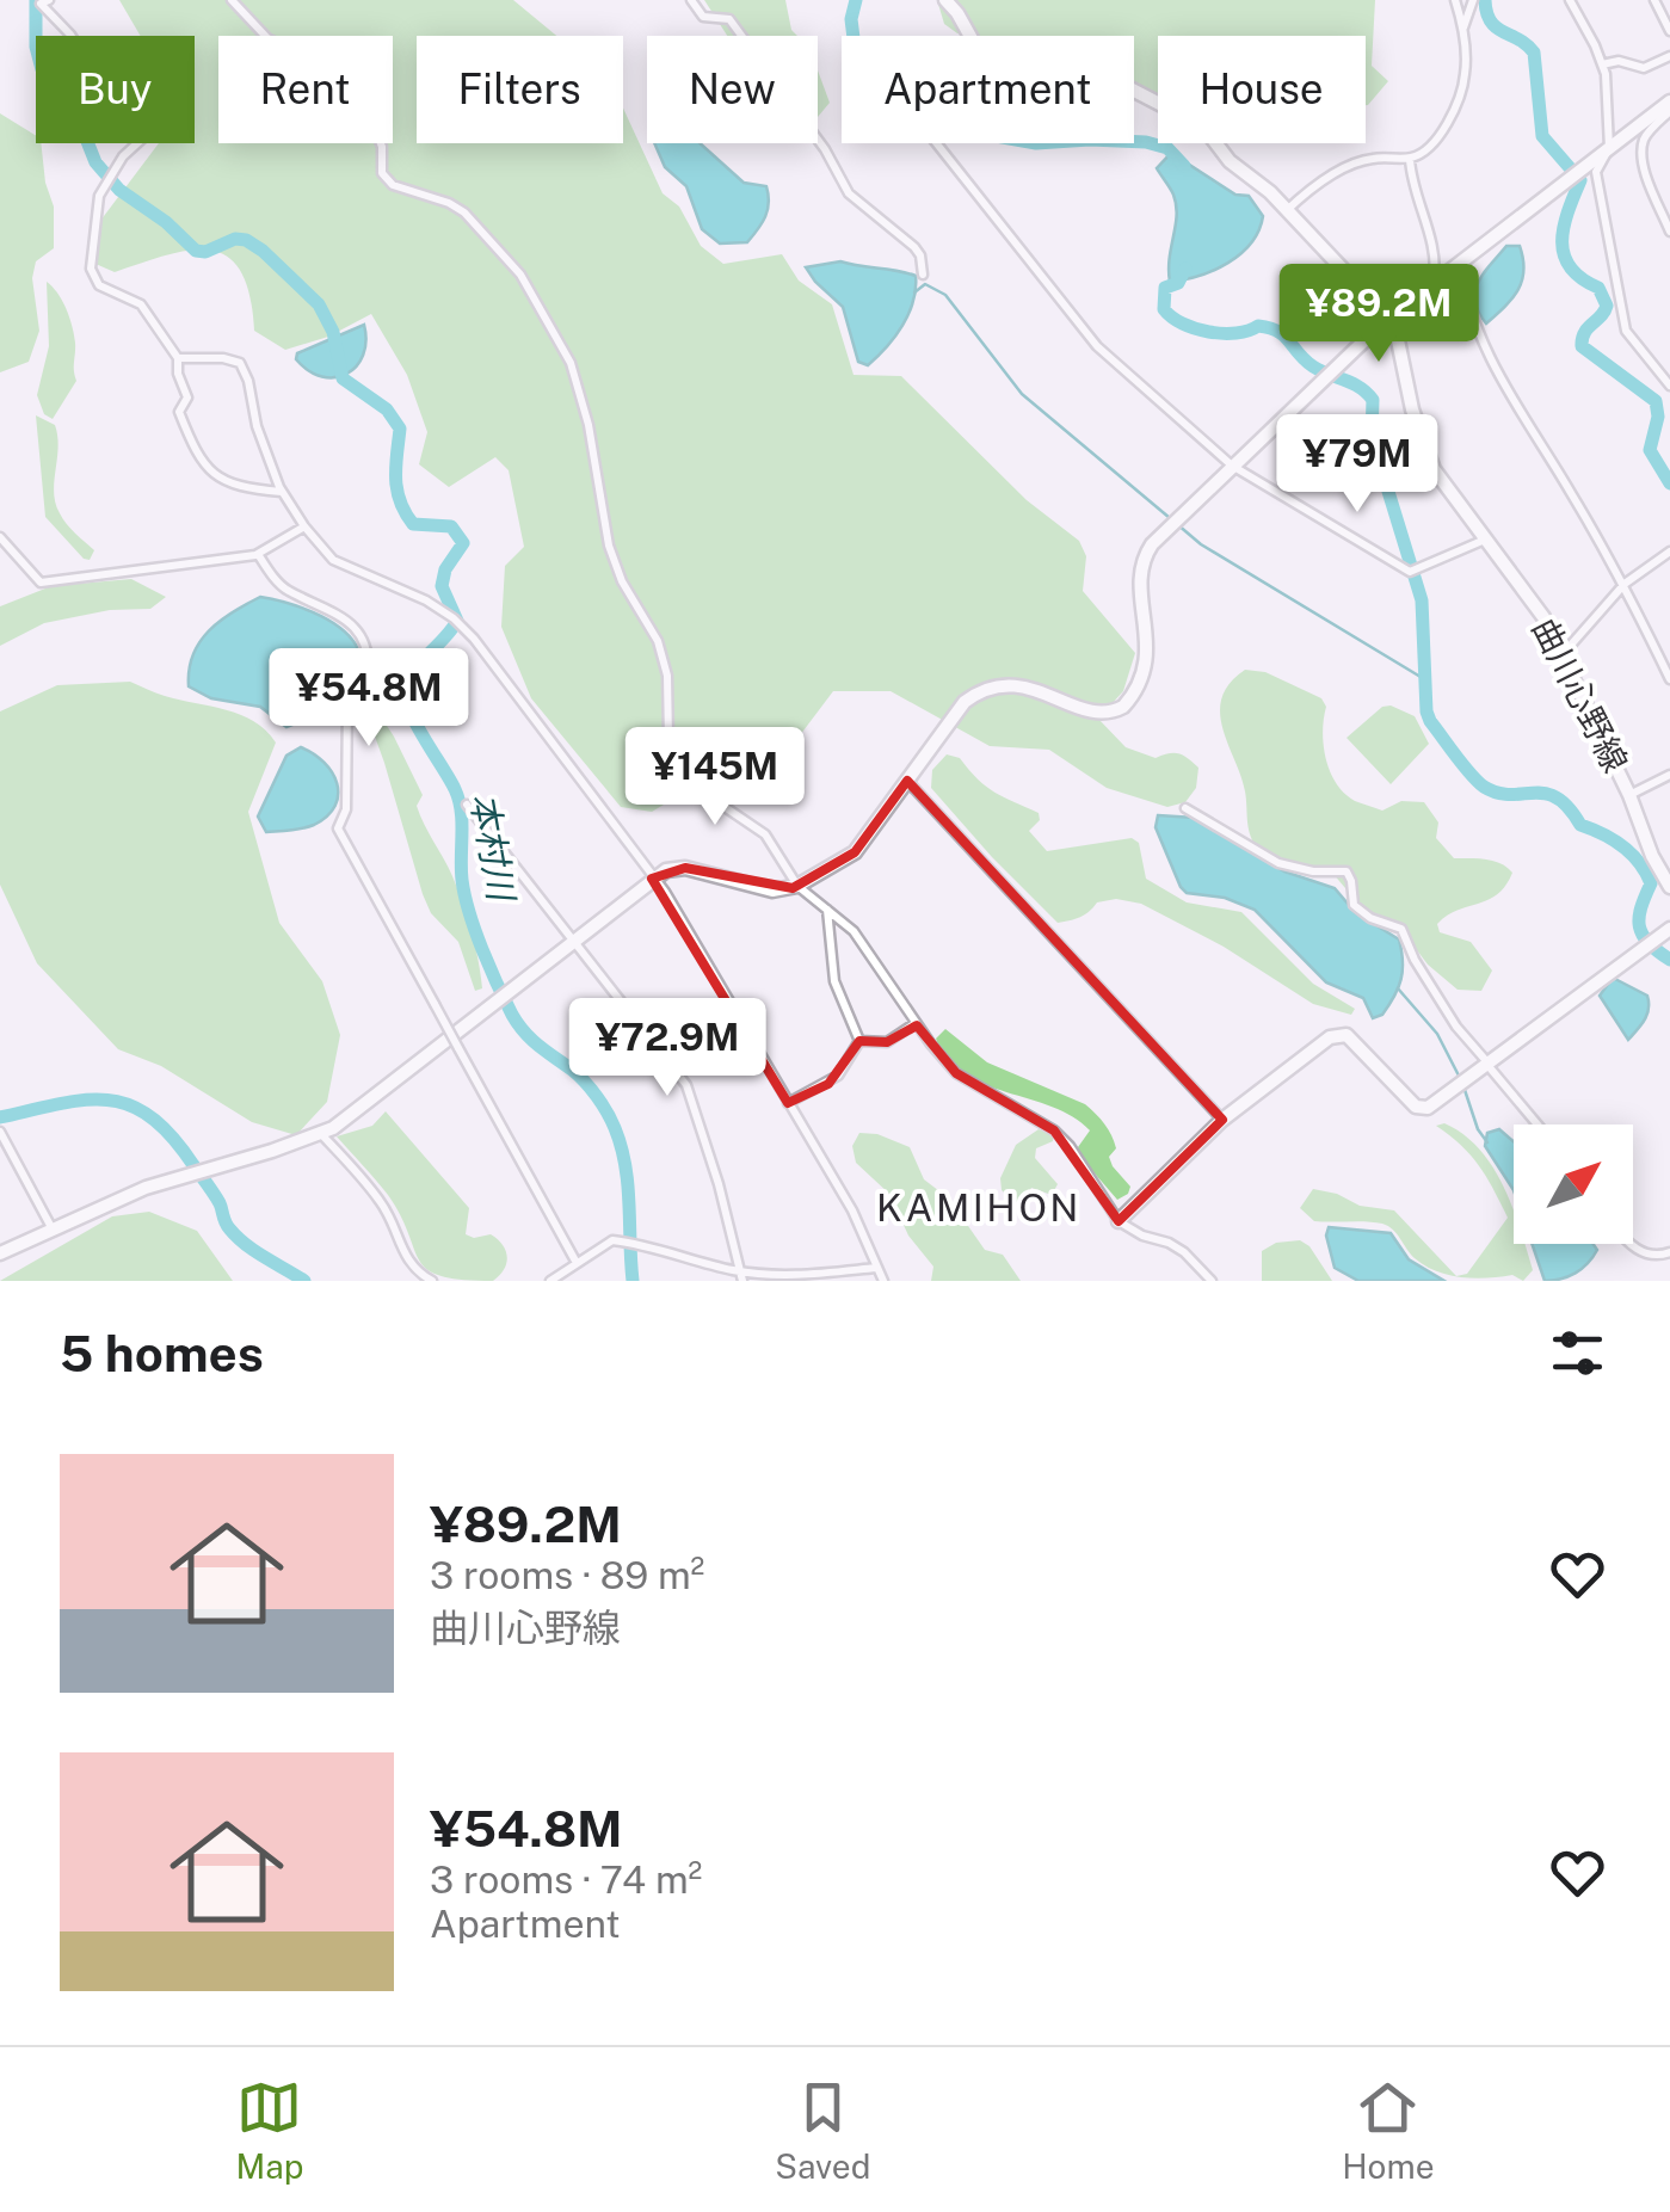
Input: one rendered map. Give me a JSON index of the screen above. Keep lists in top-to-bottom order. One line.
{"streets":{"street":["曲川心野線"]},"districts":["KAMIHON"],"water":["本村川"],"north":"top right","page":{"chip":["Buy","Rent","Filters","New","Apartment","House"],"price":["¥89.2M","¥79M","¥54.8M","¥145M","¥72.9M"],"heading":"5 homes","list":[{"name":"¥89.2M","note":"3 rooms · 89 m² · 曲川心野線"},{"name":"¥54.8M","note":"3 rooms · 74 m² · Apartment"}],"tabs":["Map","Saved","Home"]}}
